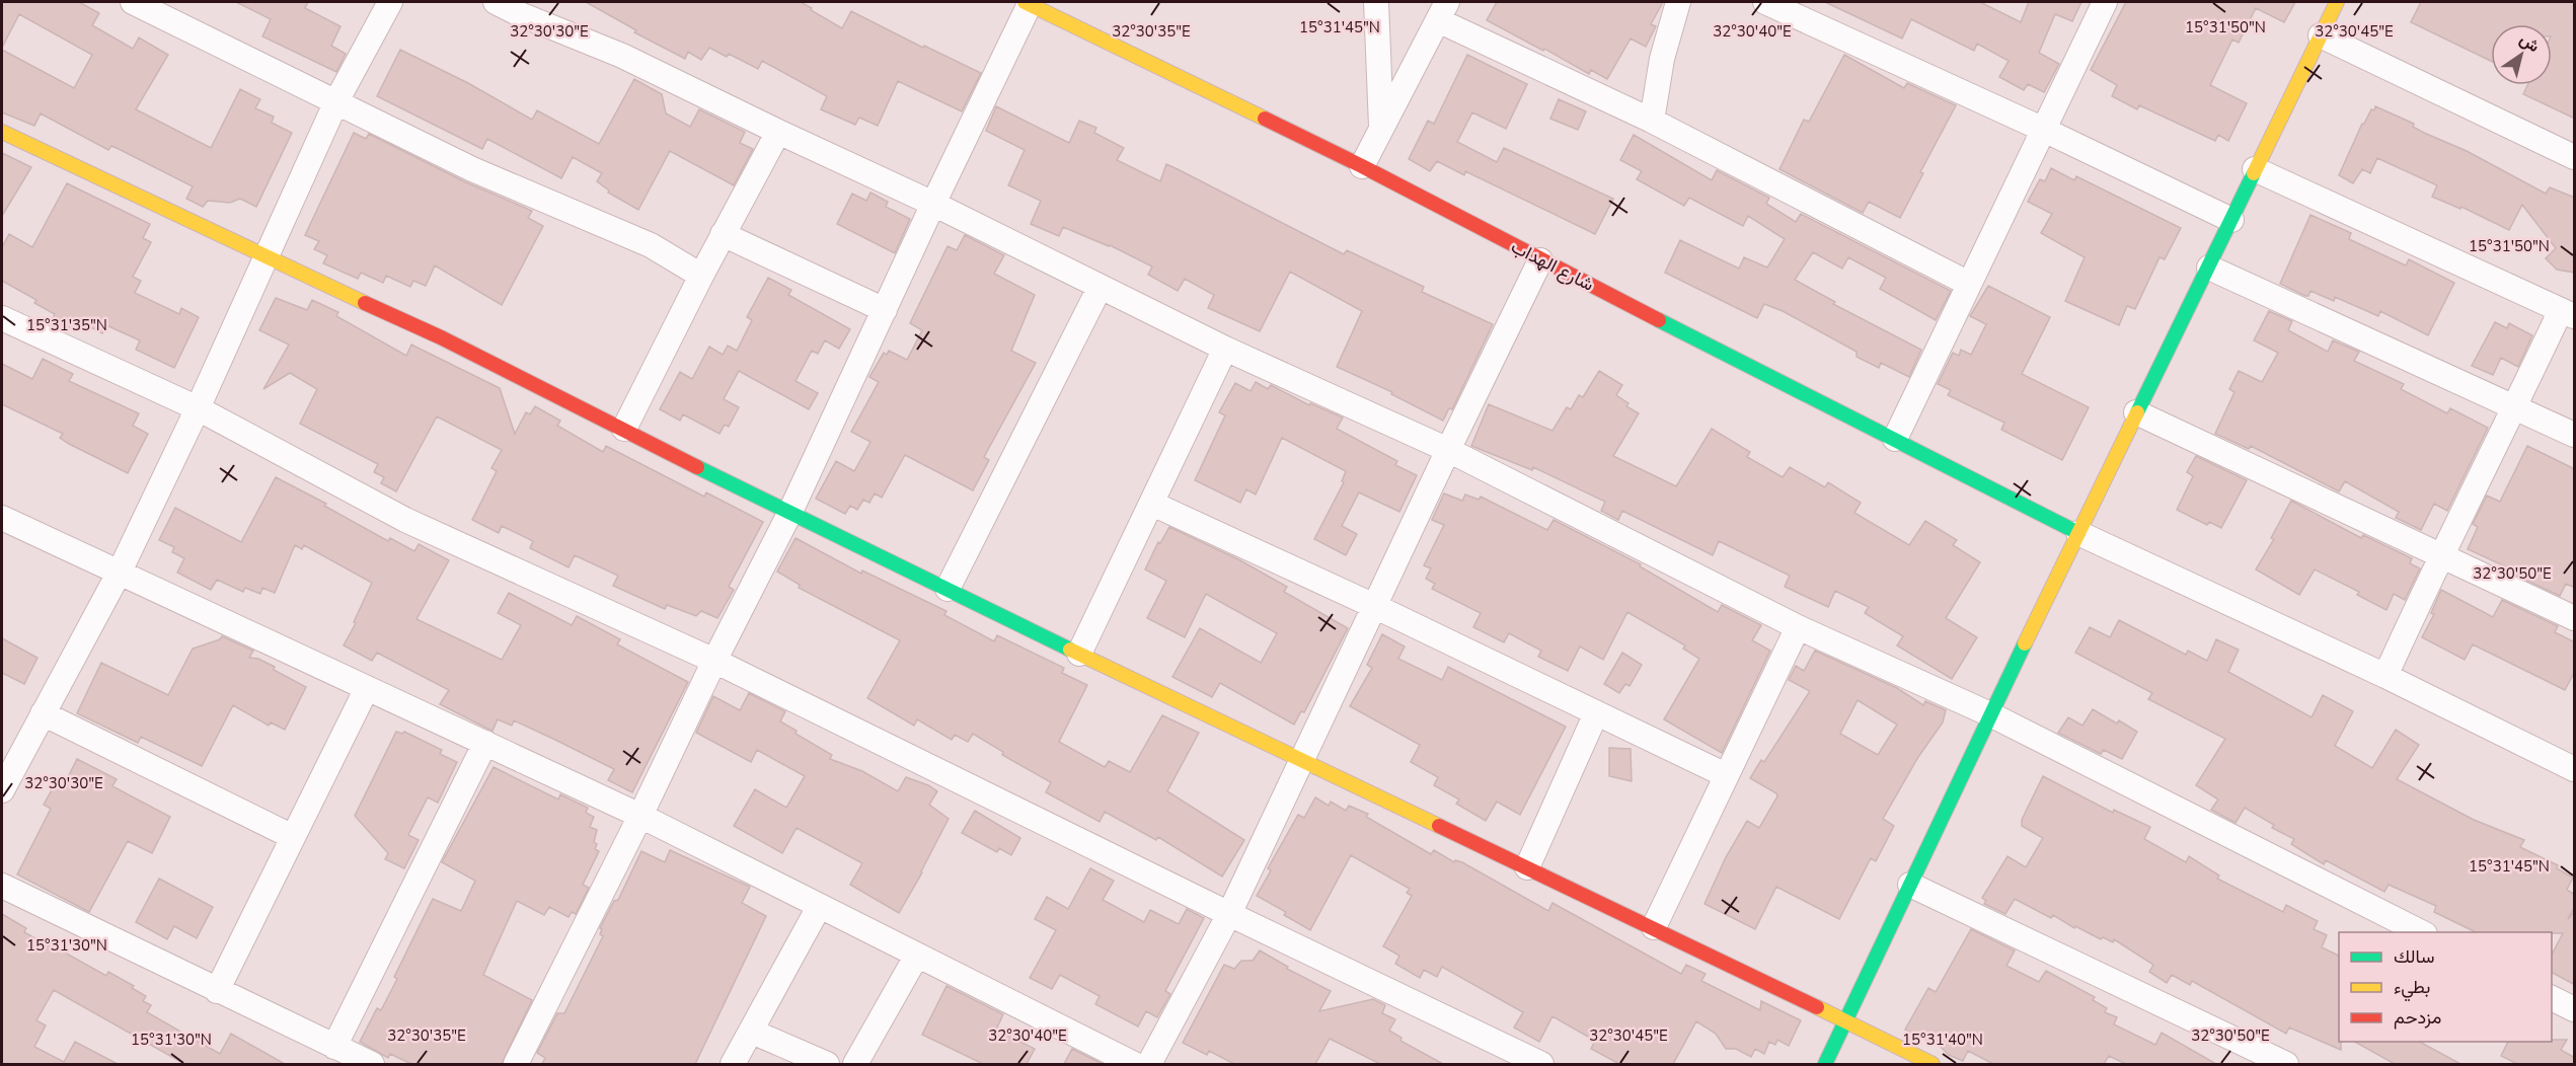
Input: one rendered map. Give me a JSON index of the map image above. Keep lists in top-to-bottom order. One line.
{"streets":{"street":["شارع الهداب"]},"legend":["سالك","بطيء","مزدحم"],"north":"top right","coordinates":["15°31'45\"N","15°31'50\"N","32°30'30\"E","32°30'35\"E","32°30'40\"E","32°30'45\"E","15°31'35\"N","32°30'50\"E","15°31'30\"N","15°31'40\"N"]}
